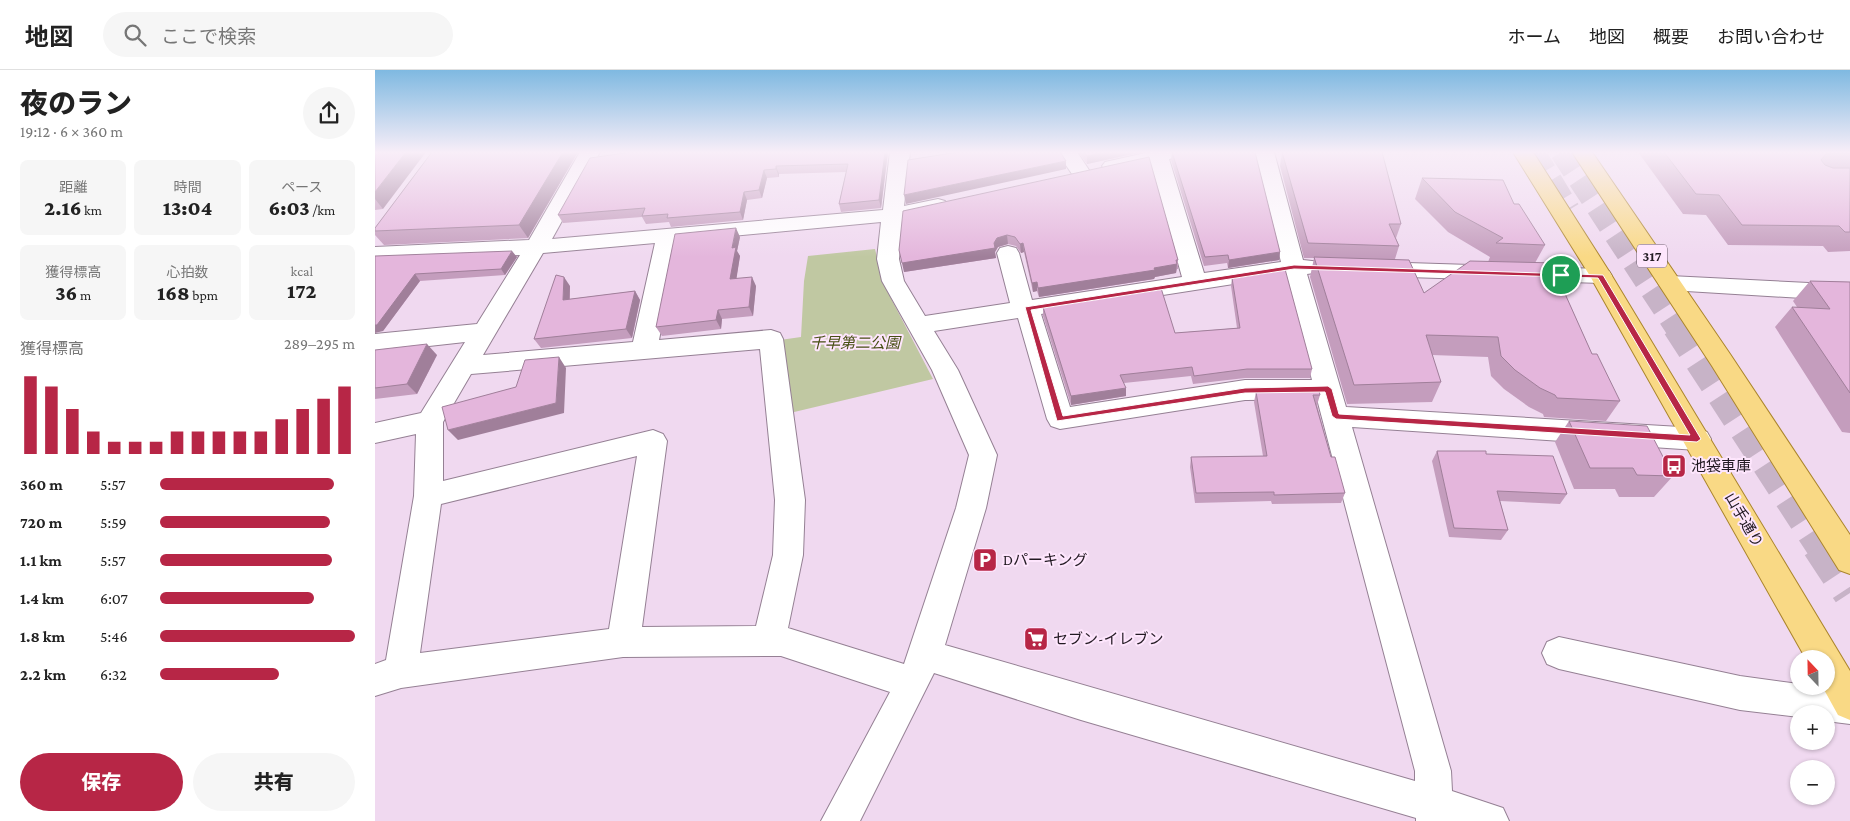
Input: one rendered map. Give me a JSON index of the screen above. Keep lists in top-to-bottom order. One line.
{"streets":{"main road":["317","山手通り"]},"parks":["千早第二公園"],"places":{"bus stop":["池袋車庫"],"parking":["Dパーキング"],"supermarket":["セブン-イレブン"]},"north":"top","page":{"header":"地図","search":"ここで検索","nav":["ホーム","地図","概要","お問い合わせ"],"heading":["夜のラン","19:12 · 6 × 360 m"],"stats":[["距離","2.16 km"],["時間","13:04"],["ペース","6:03 /km"],["獲得標高","36 m"],["心拍数","168 bpm"],["kcal","172"]],"chart":["獲得標高","289–295 m"],"list":[{"name":"360 m","note":"5:57"},{"name":"720 m","note":"5:59"},{"name":"1.1 km","note":"5:57"},{"name":"1.4 km","note":"6:07"},{"name":"1.8 km","note":"5:46"},{"name":"2.2 km","note":"6:32"}],"map_buttons":["+","−"],"buttons":["保存","共有"]}}
